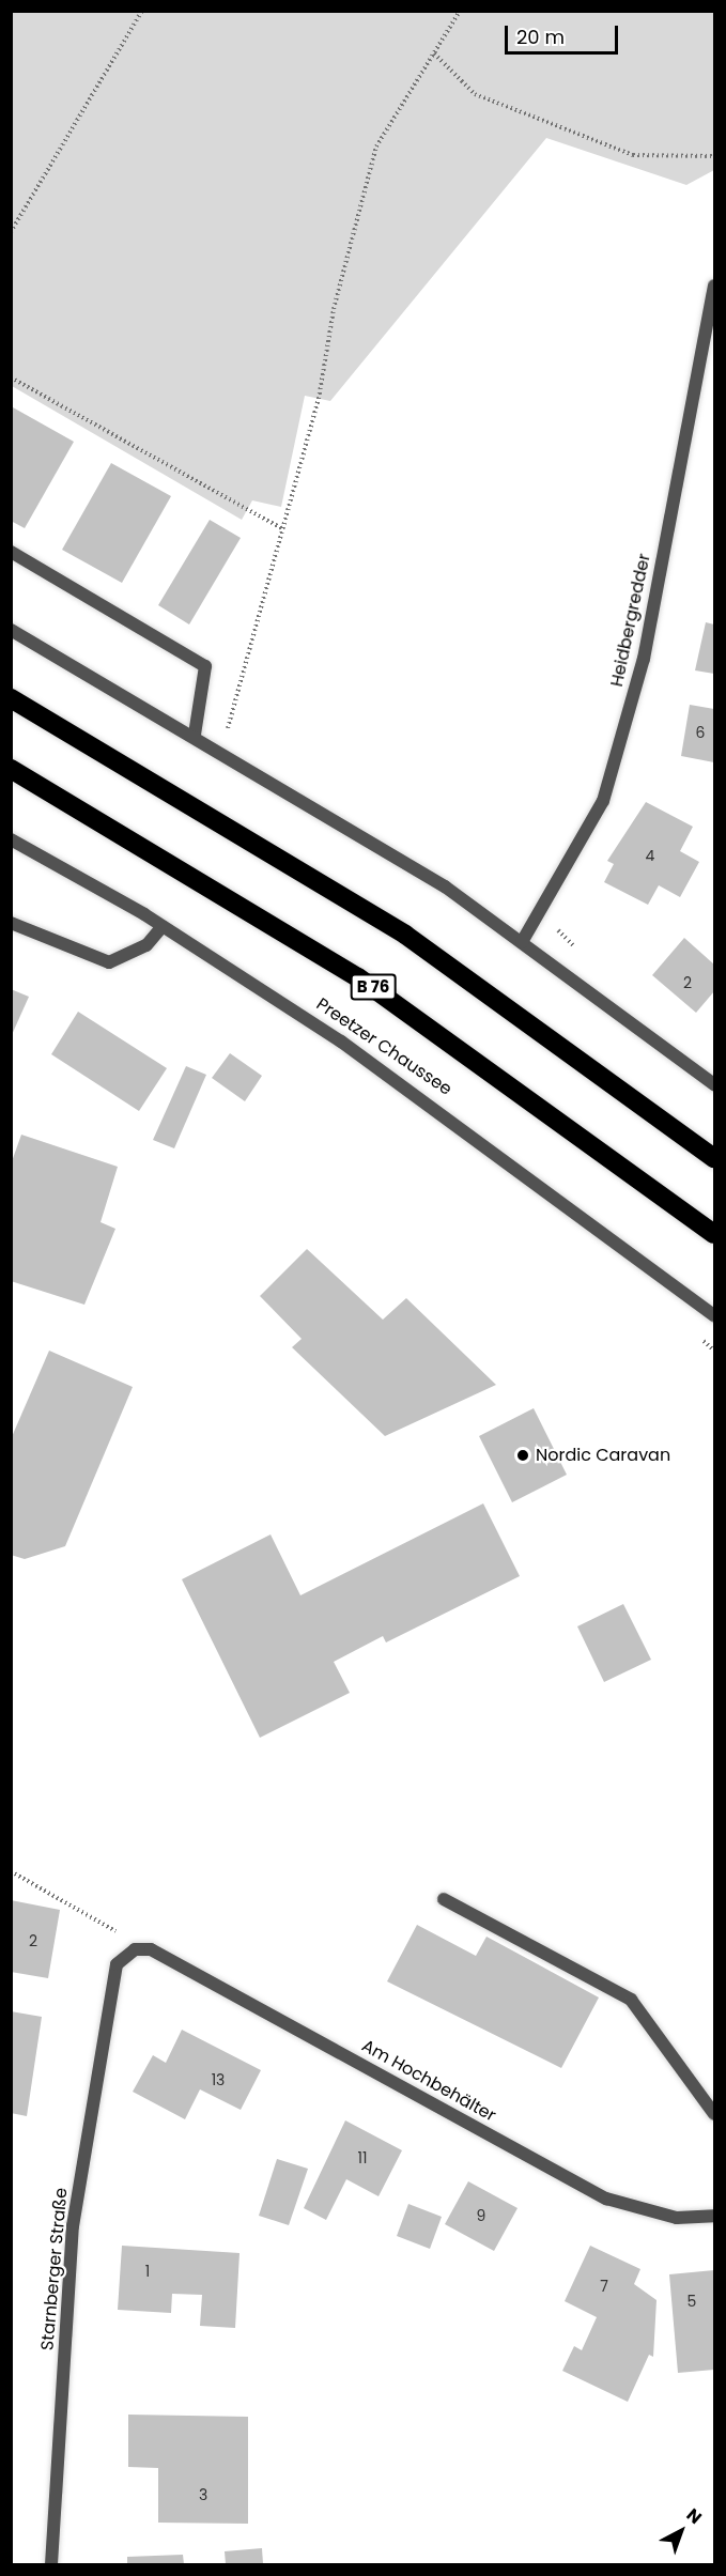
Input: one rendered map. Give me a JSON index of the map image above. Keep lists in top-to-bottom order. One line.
{"streets":{"highway":["B 76"],"street":["Heidbergredder","Preetzer Chaussee","Am Hochbehälter","Starnberger Straße"]},"crossings":[["Am Hochbehälter","Starnberger Straße"]],"places":["Nordic Caravan"],"house_numbers":["6","4","2","2","13","11","9","1","7","5","3"],"scale_bar":"20 m","north":"top right"}
